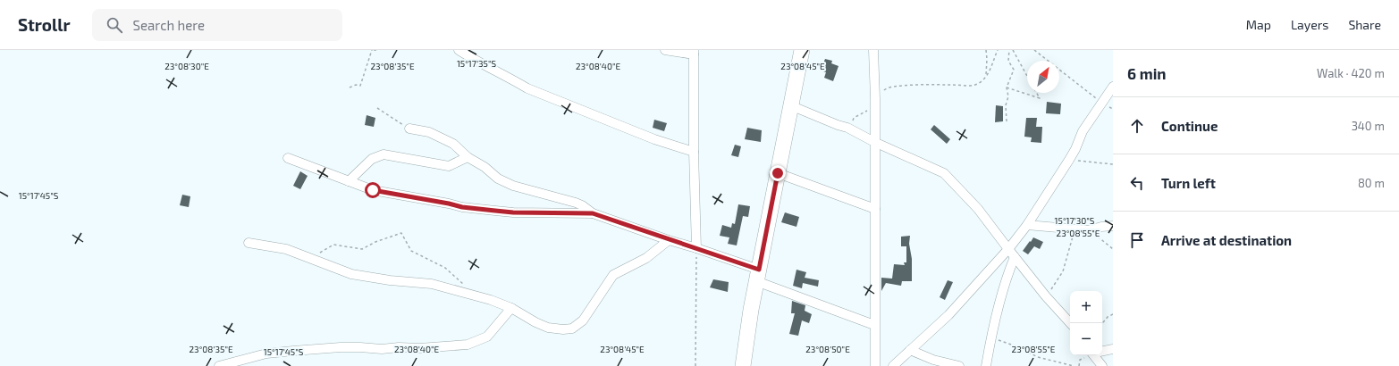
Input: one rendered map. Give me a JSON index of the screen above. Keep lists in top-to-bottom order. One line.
{"north":"top right","page":{"header":"Strollr","search":"Search here","nav":["Map","Layers","Share"],"heading":["6 min","Walk · 420 m"],"list":[["Continue","340 m"],["Turn left","80 m"],"Arrive at destination"],"map_buttons":["+","−"]},"coordinates":["15°17'35\"S","23°08'30\"E","23°08'35\"E","23°08'40\"E","23°08'45\"E","15°17'45\"S","15°17'30\"S","23°08'55\"E","23°08'50\"E"]}
